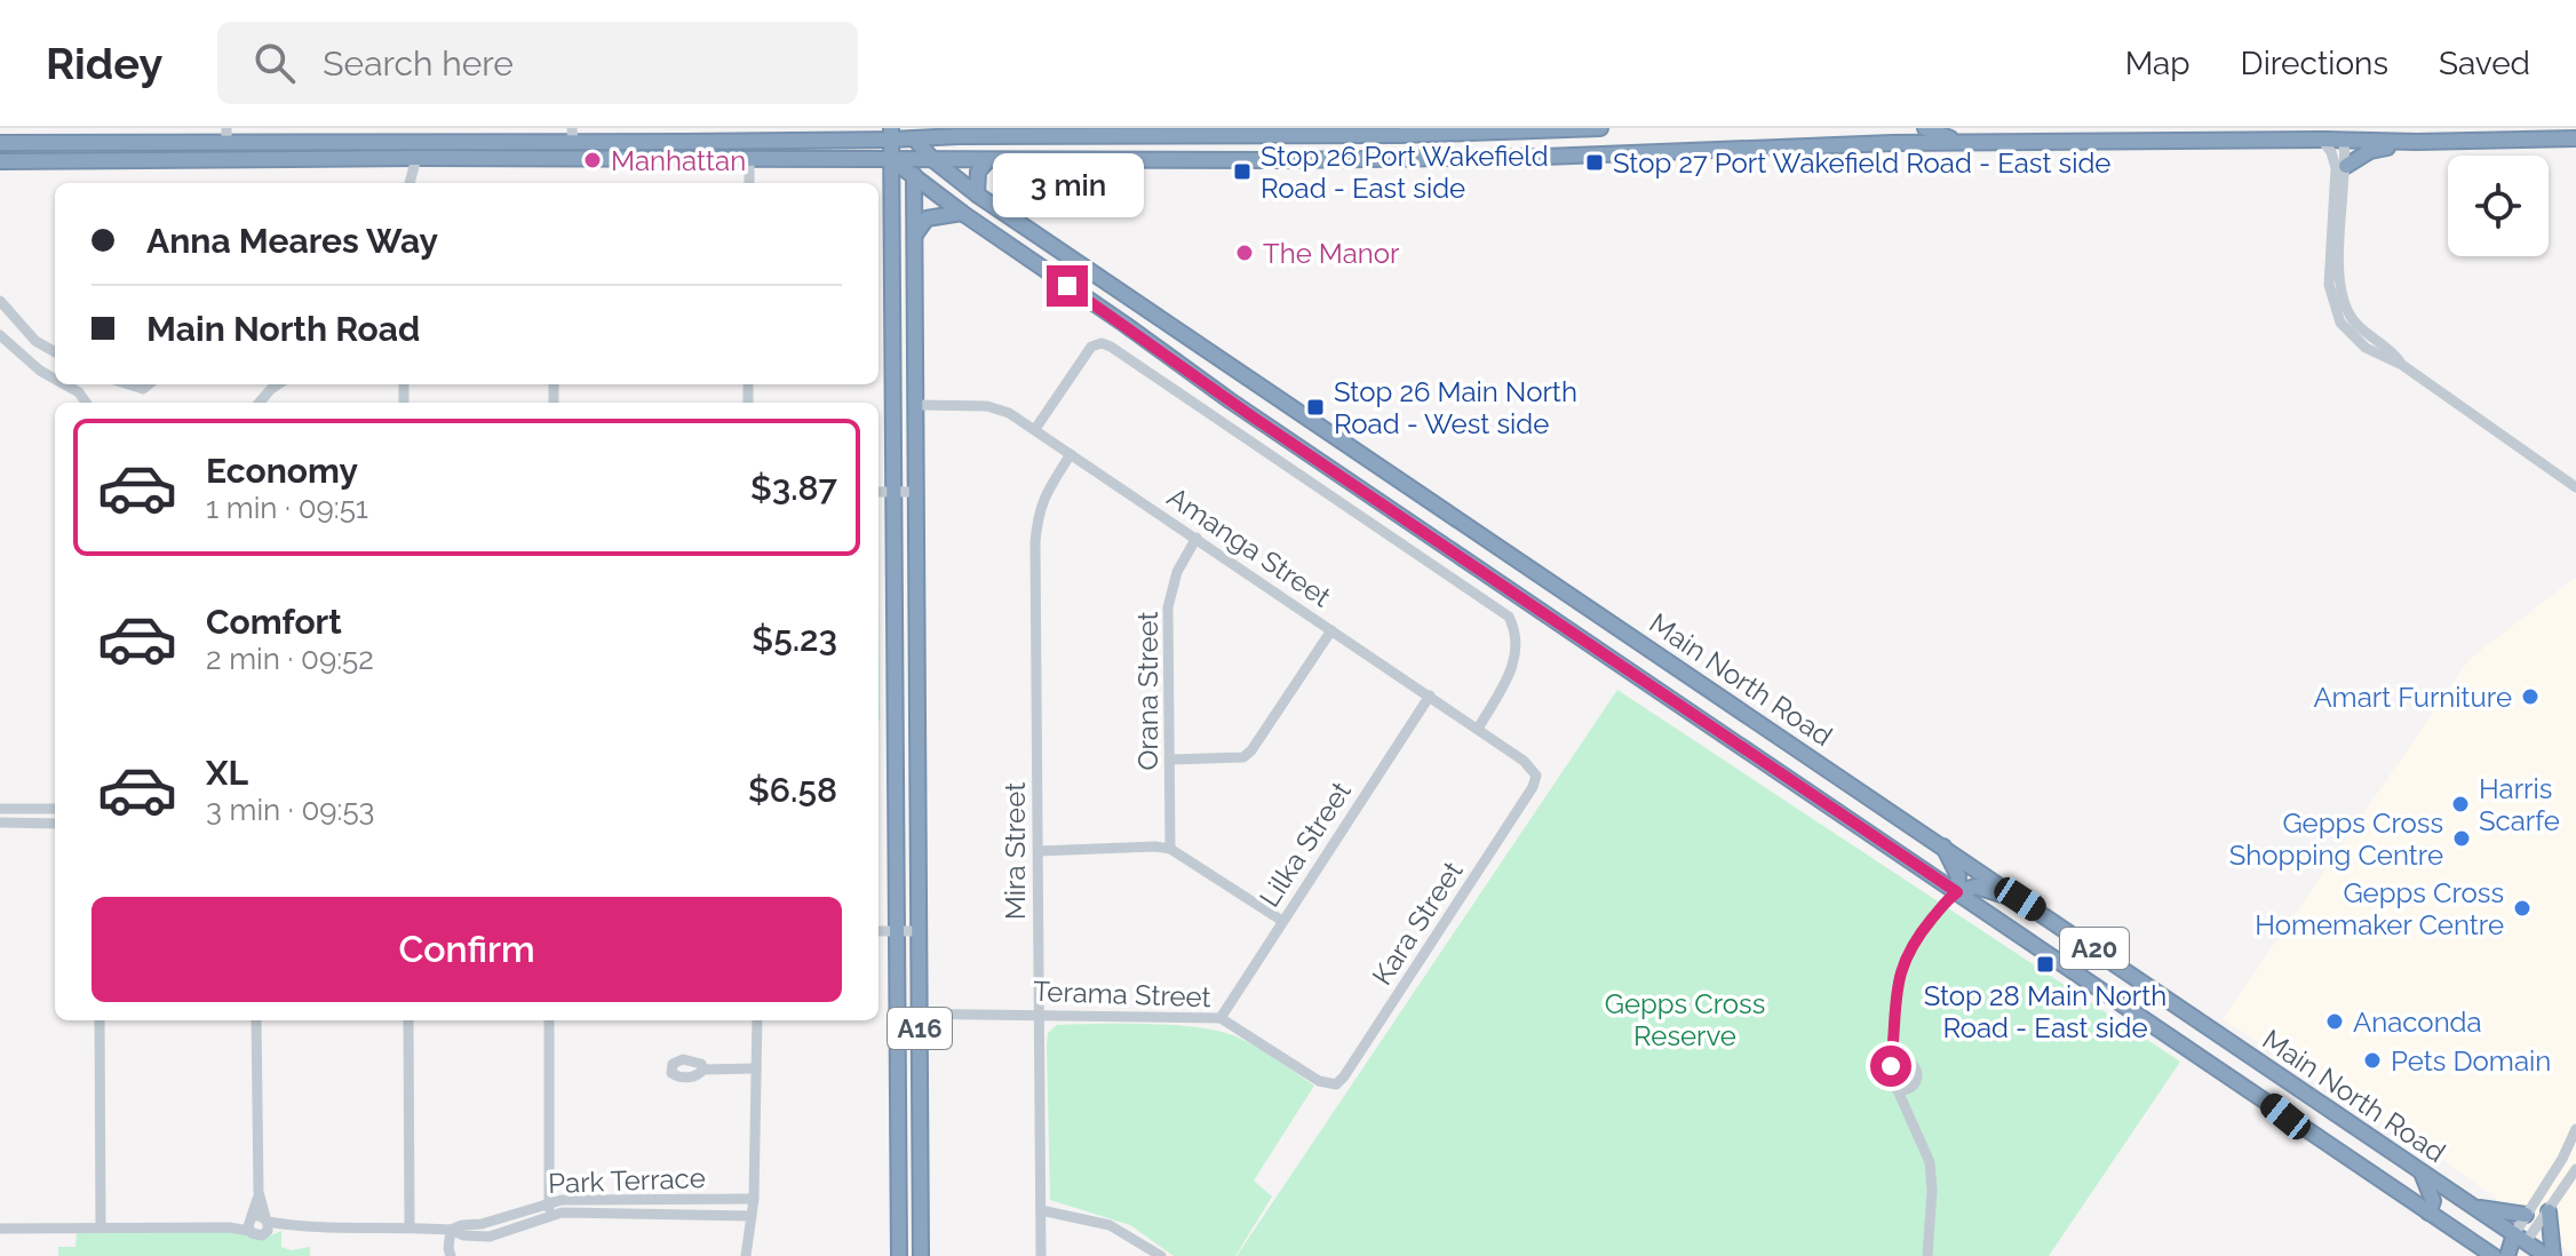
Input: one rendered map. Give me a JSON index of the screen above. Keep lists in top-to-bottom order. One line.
{"streets":{"highway":["Main North Road","A20","A16"],"street":["Amanga Street","Orana Street","Lilka Street","Mira Street","Kara Street","Terama Street","Park Terrace"]},"crossings":[["Amanga Street","Orana Street"],["Amanga Street","Lilka Street"],["Amanga Street","Mira Street"],["Amanga Street","Kara Street"],["Amanga Street","A16"],["Main North Road","A16"],["Lilka Street","Terama Street"],["Mira Street","Terama Street"],["Kara Street","Terama Street"],["Terama Street","A16"]],"parks":["Gepps Cross Reserve"],"places":{"other":["Manhattan","The Manor","Amart Furniture","Harris Scarfe","Gepps Cross Shopping Centre","Gepps Cross Homemaker Centre","Anaconda","Pets Domain"],"transit":["Stop 27 Port Wakefield Road - East side","Stop 26 Port Wakefield Road - East side","Stop 26 Main North Road - West side","Stop 28 Main North Road - East side"]},"page":{"header":"Ridey","search":"Search here","nav":["Map","Directions","Saved"],"bubble":"3 min","banner":["Anna Meares Way","Main North Road"],"list":[{"name":"Economy","note":"1 min · 09:51","value":"$3.87"},{"name":"Comfort","note":"2 min · 09:52","value":"$5.23"},{"name":"XL","note":"3 min · 09:53","value":"$6.58"}],"buttons":"Confirm"}}
